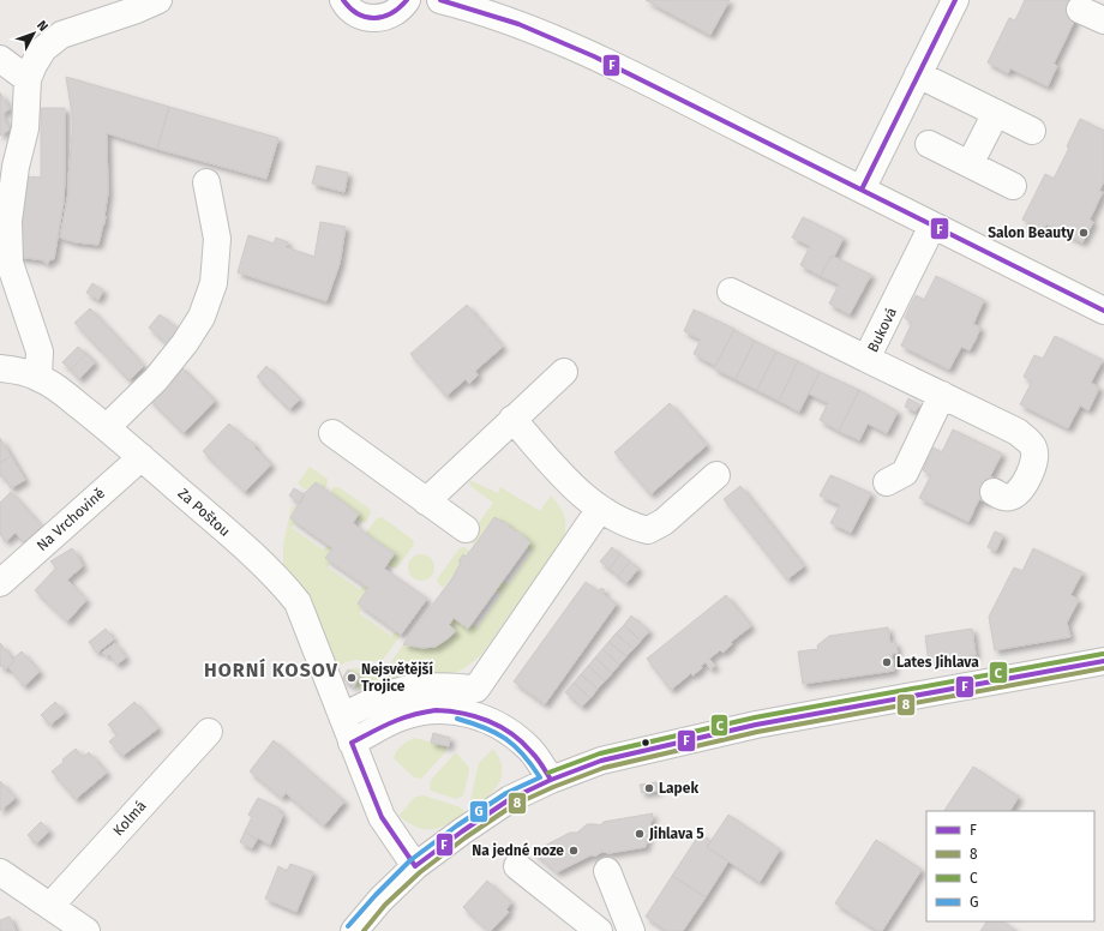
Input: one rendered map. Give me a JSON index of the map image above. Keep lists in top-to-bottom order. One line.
{"streets":{"street":["Buková","Za Poštou","Na Vrchovině","Kolmá"]},"crossings":[["Za Poštou","Na Vrchovině"]],"districts":["HORNÍ KOSOV"],"places":["Salon Beauty","Lates Jihlava","Nejsvětější Trojice","Lapek","Jihlava 5","Na jedné noze"],"lines":["transit line F","transit line C","transit line 8","transit line G"],"legend":["F","8","C","G"],"north":"top right"}
